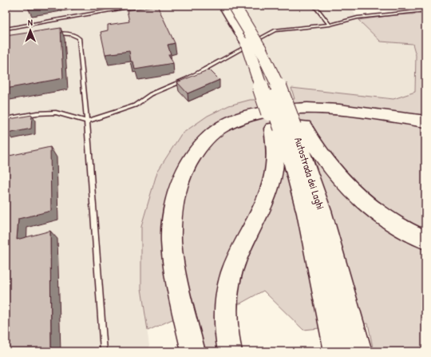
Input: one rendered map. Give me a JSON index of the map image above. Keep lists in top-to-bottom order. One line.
{"streets":{"highway":["Autostrada dei Laghi"]},"north":"top"}
